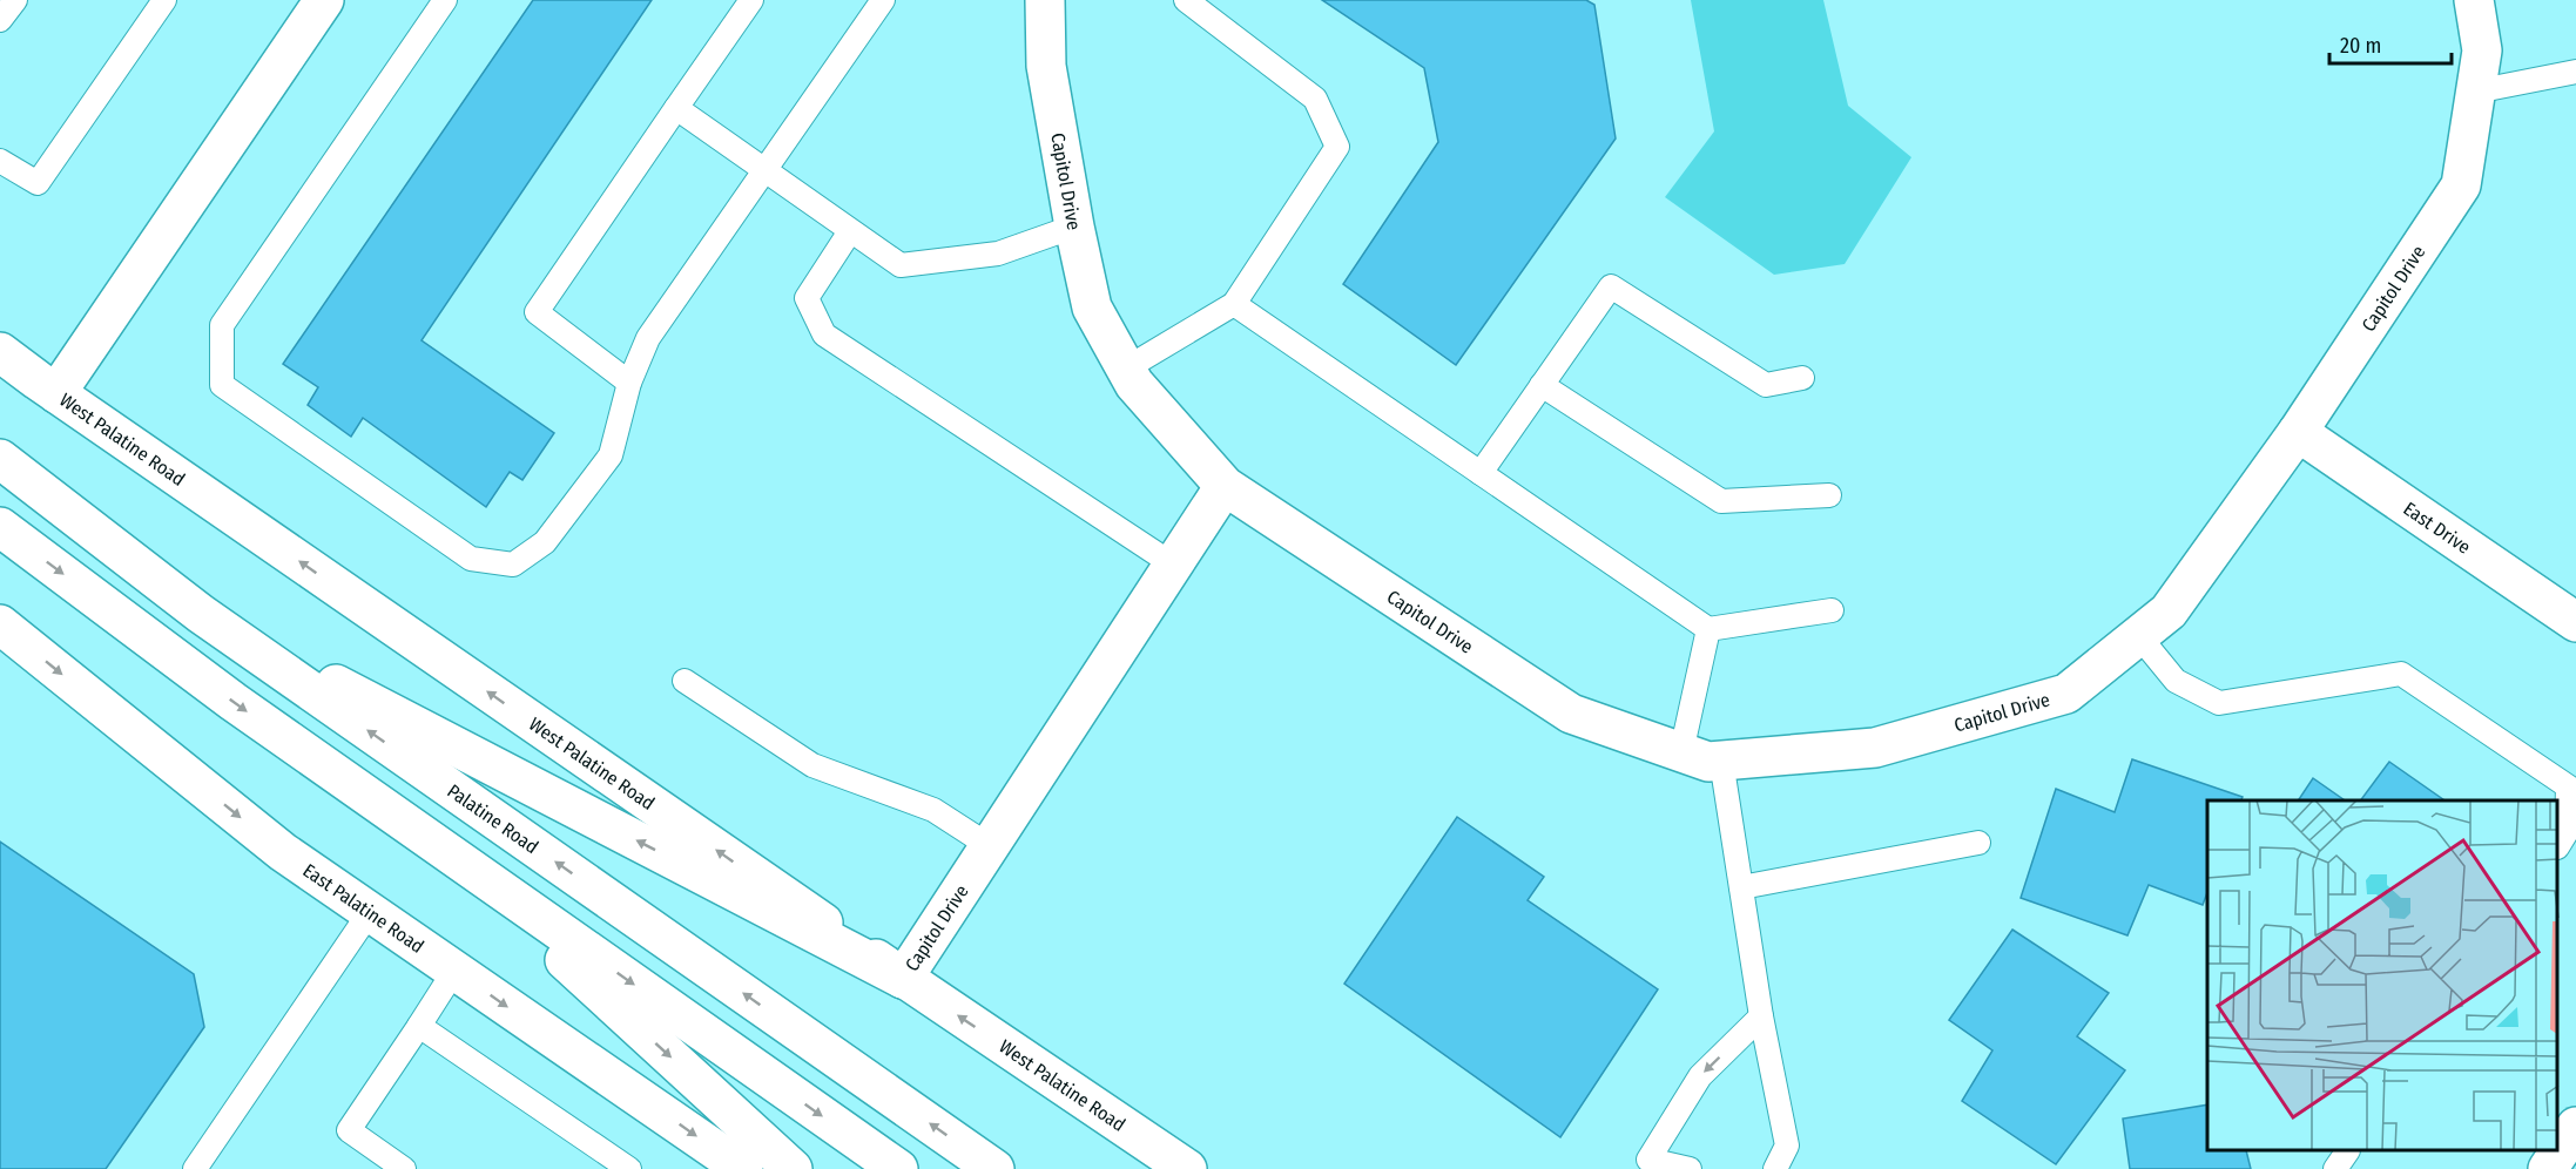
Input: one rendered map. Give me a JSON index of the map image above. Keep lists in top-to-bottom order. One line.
{"streets":{"main road":["Capitol Drive","West Palatine Road","East Drive","Palatine Road","East Palatine Road"]},"crossings":[["Capitol Drive","West Palatine Road"],["Capitol Drive","East Drive"]],"scale_bar":"20 m"}
